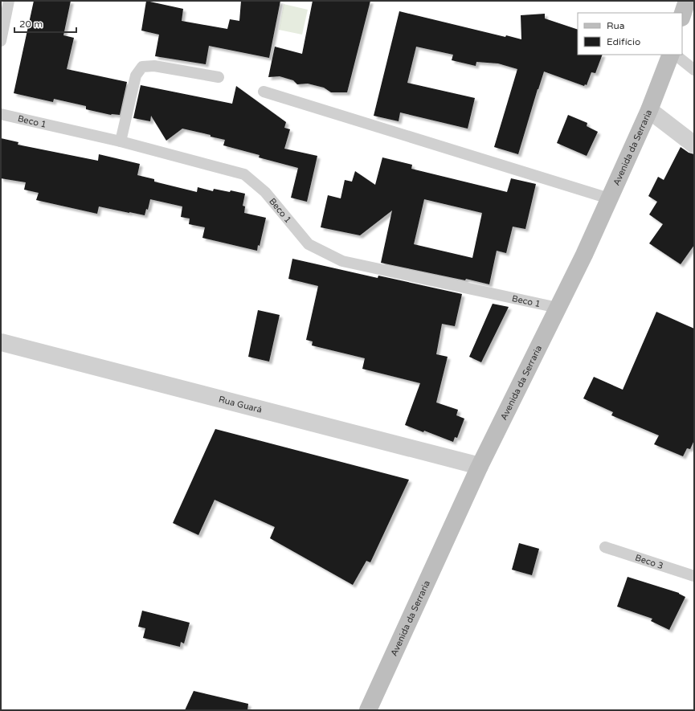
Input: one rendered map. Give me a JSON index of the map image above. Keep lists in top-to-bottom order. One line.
{"streets":{"main road":["Avenida da Serraria"],"street":["Rua Guará"],"lane":["Beco 1","Beco 3"]},"crossings":[["Beco 1","Avenida da Serraria"],["Avenida da Serraria","Rua Guará"]],"legend":["Rua","Edifício"],"scale_bar":"20 m"}
